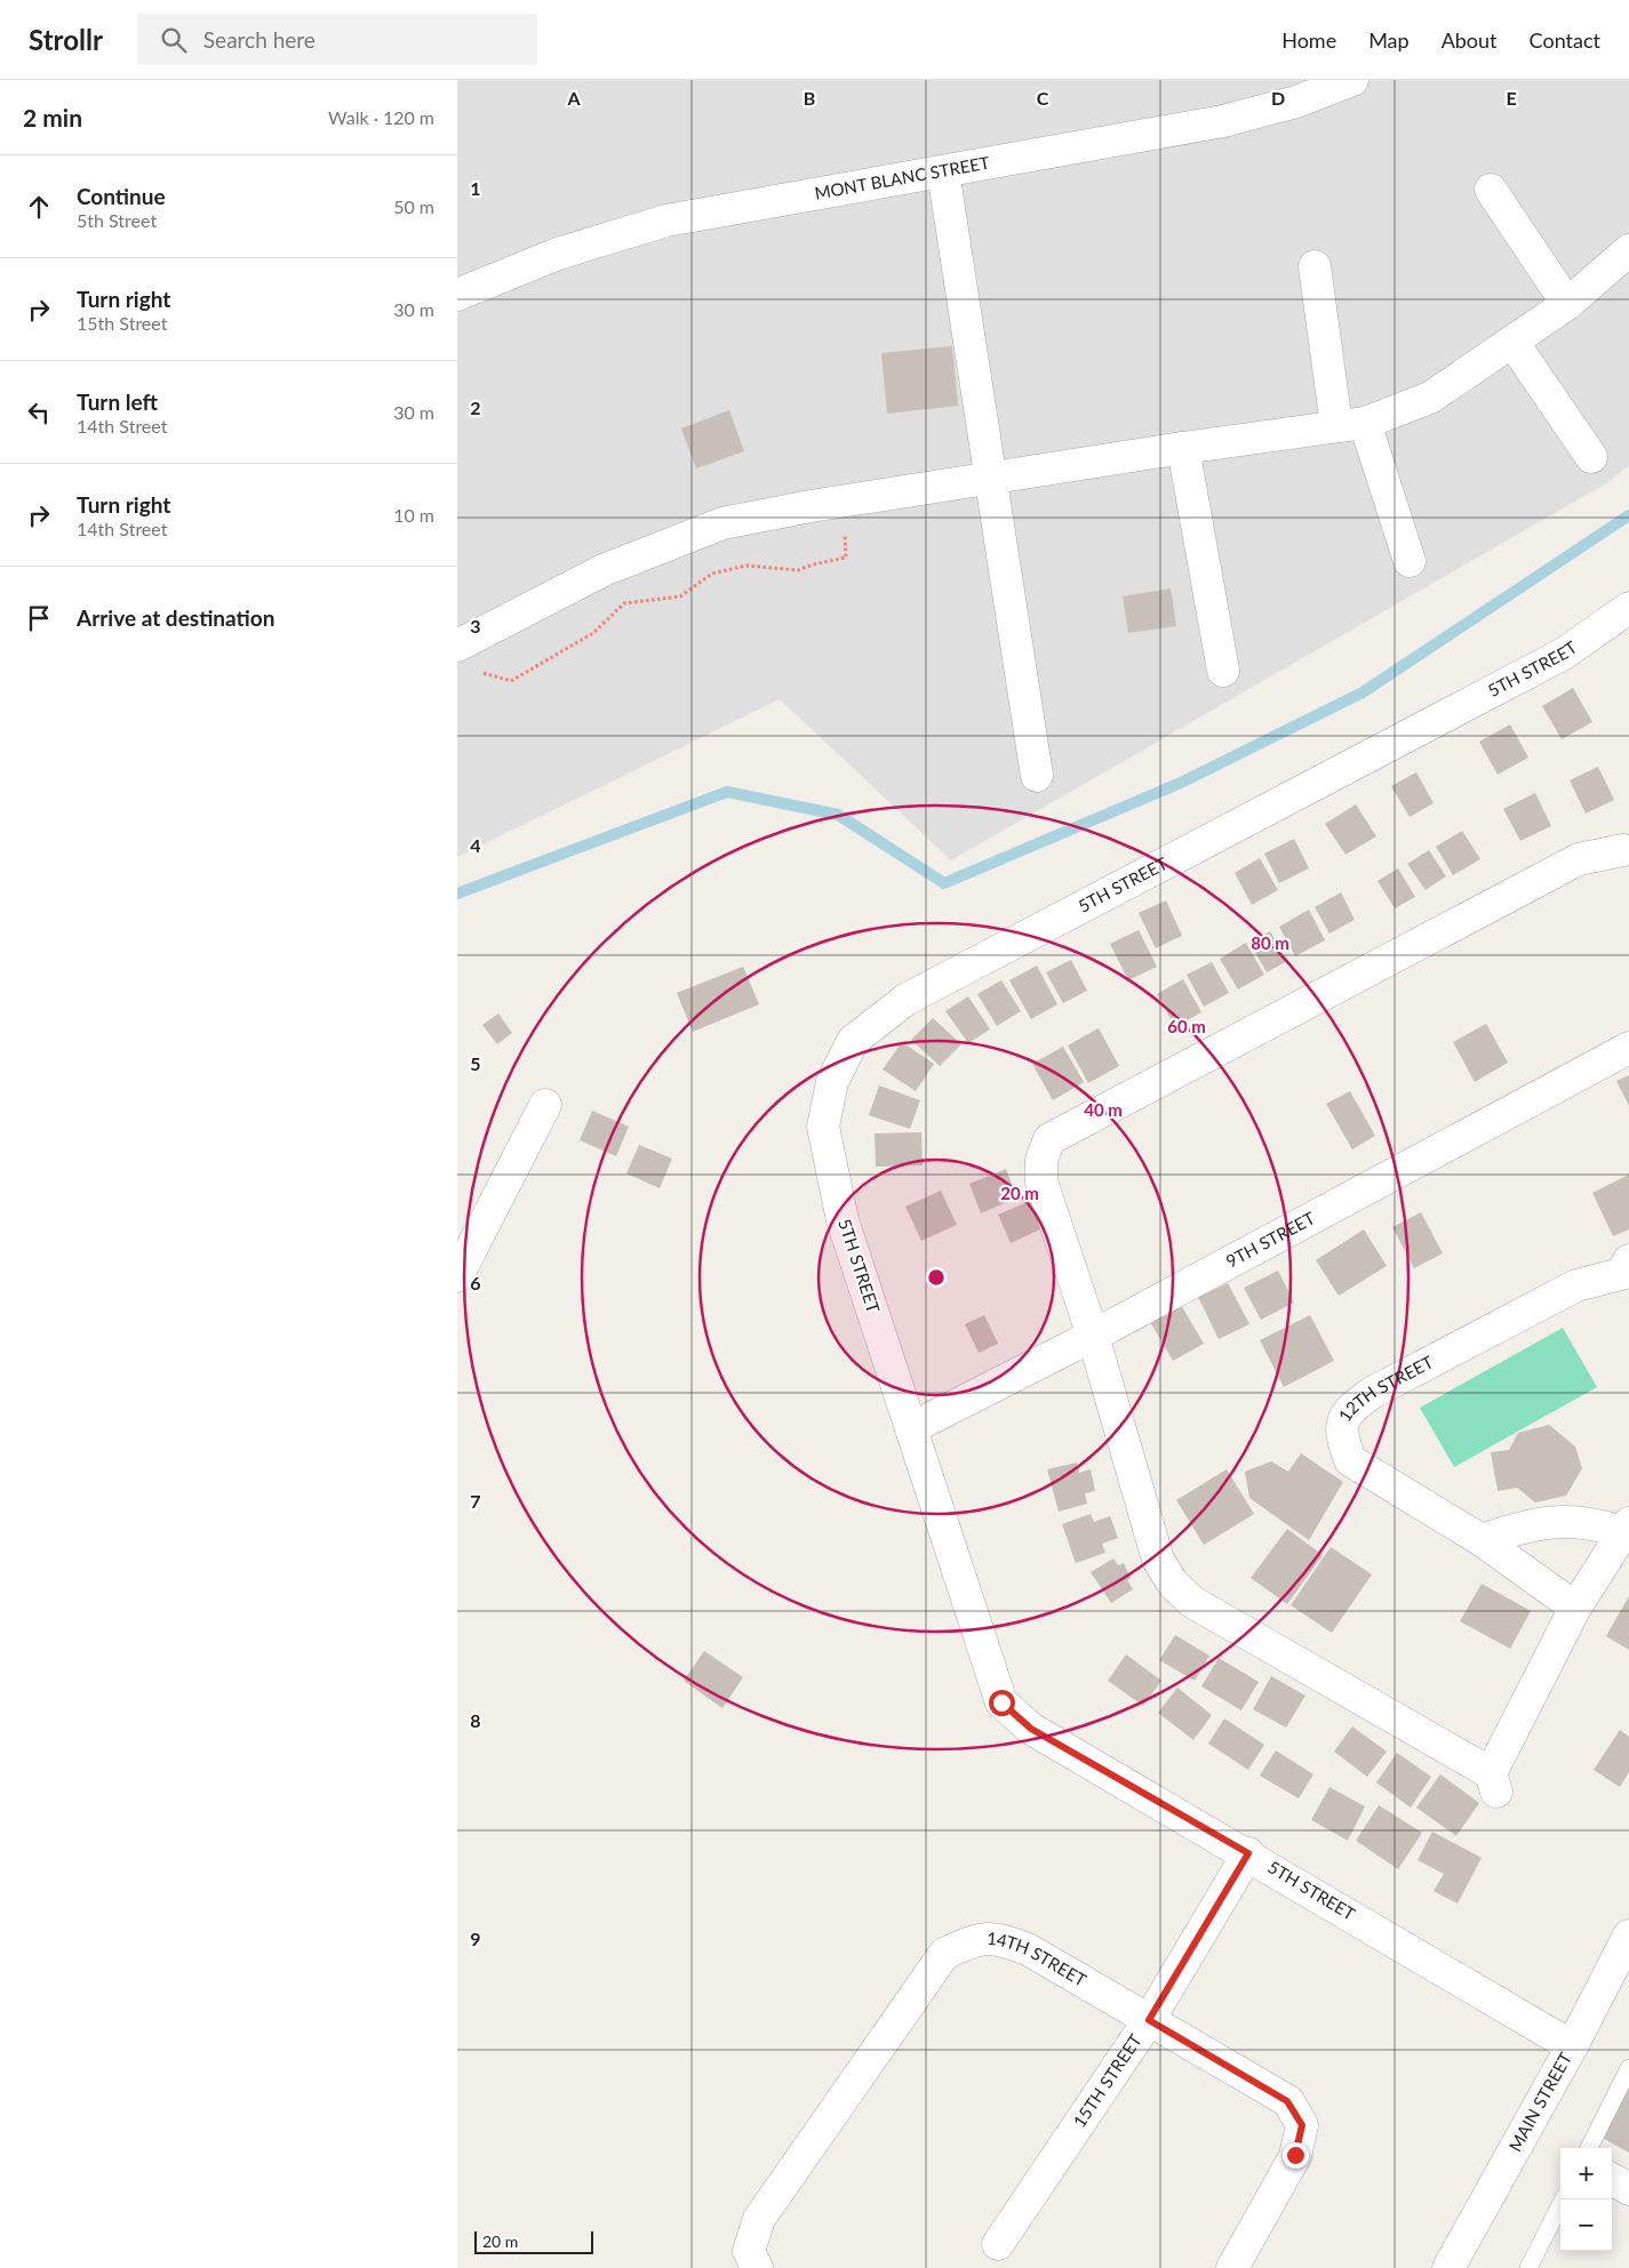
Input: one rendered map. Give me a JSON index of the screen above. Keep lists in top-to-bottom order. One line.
{"streets":{"street":["MONT BLANC STREET","5TH STREET","9TH STREET","12TH STREET","14TH STREET","15TH STREET","MAIN STREET"]},"crossings":[["5TH STREET","9TH STREET"],["5TH STREET","15TH STREET"],["5TH STREET","MAIN STREET"],["14TH STREET","15TH STREET"]],"scale_bar":"20 m","page":{"header":"Strollr","search":"Search here","nav":["Home","Map","About","Contact"],"heading":["2 min","Walk · 120 m"],"list":[["Continue","5th Street","50 m"],["Turn right","15th Street","30 m"],["Turn left","14th Street","30 m"],["Turn right","14th Street","10 m"],"Arrive at destination"],"map_buttons":["+","−"],"scale":"20 m"},"grid":{"columns":["A","B","C","D","E"],"rows":["1","2","3","4","5","6","7","8","9"]},"rings":["80 m","60 m","40 m","20 m"]}
